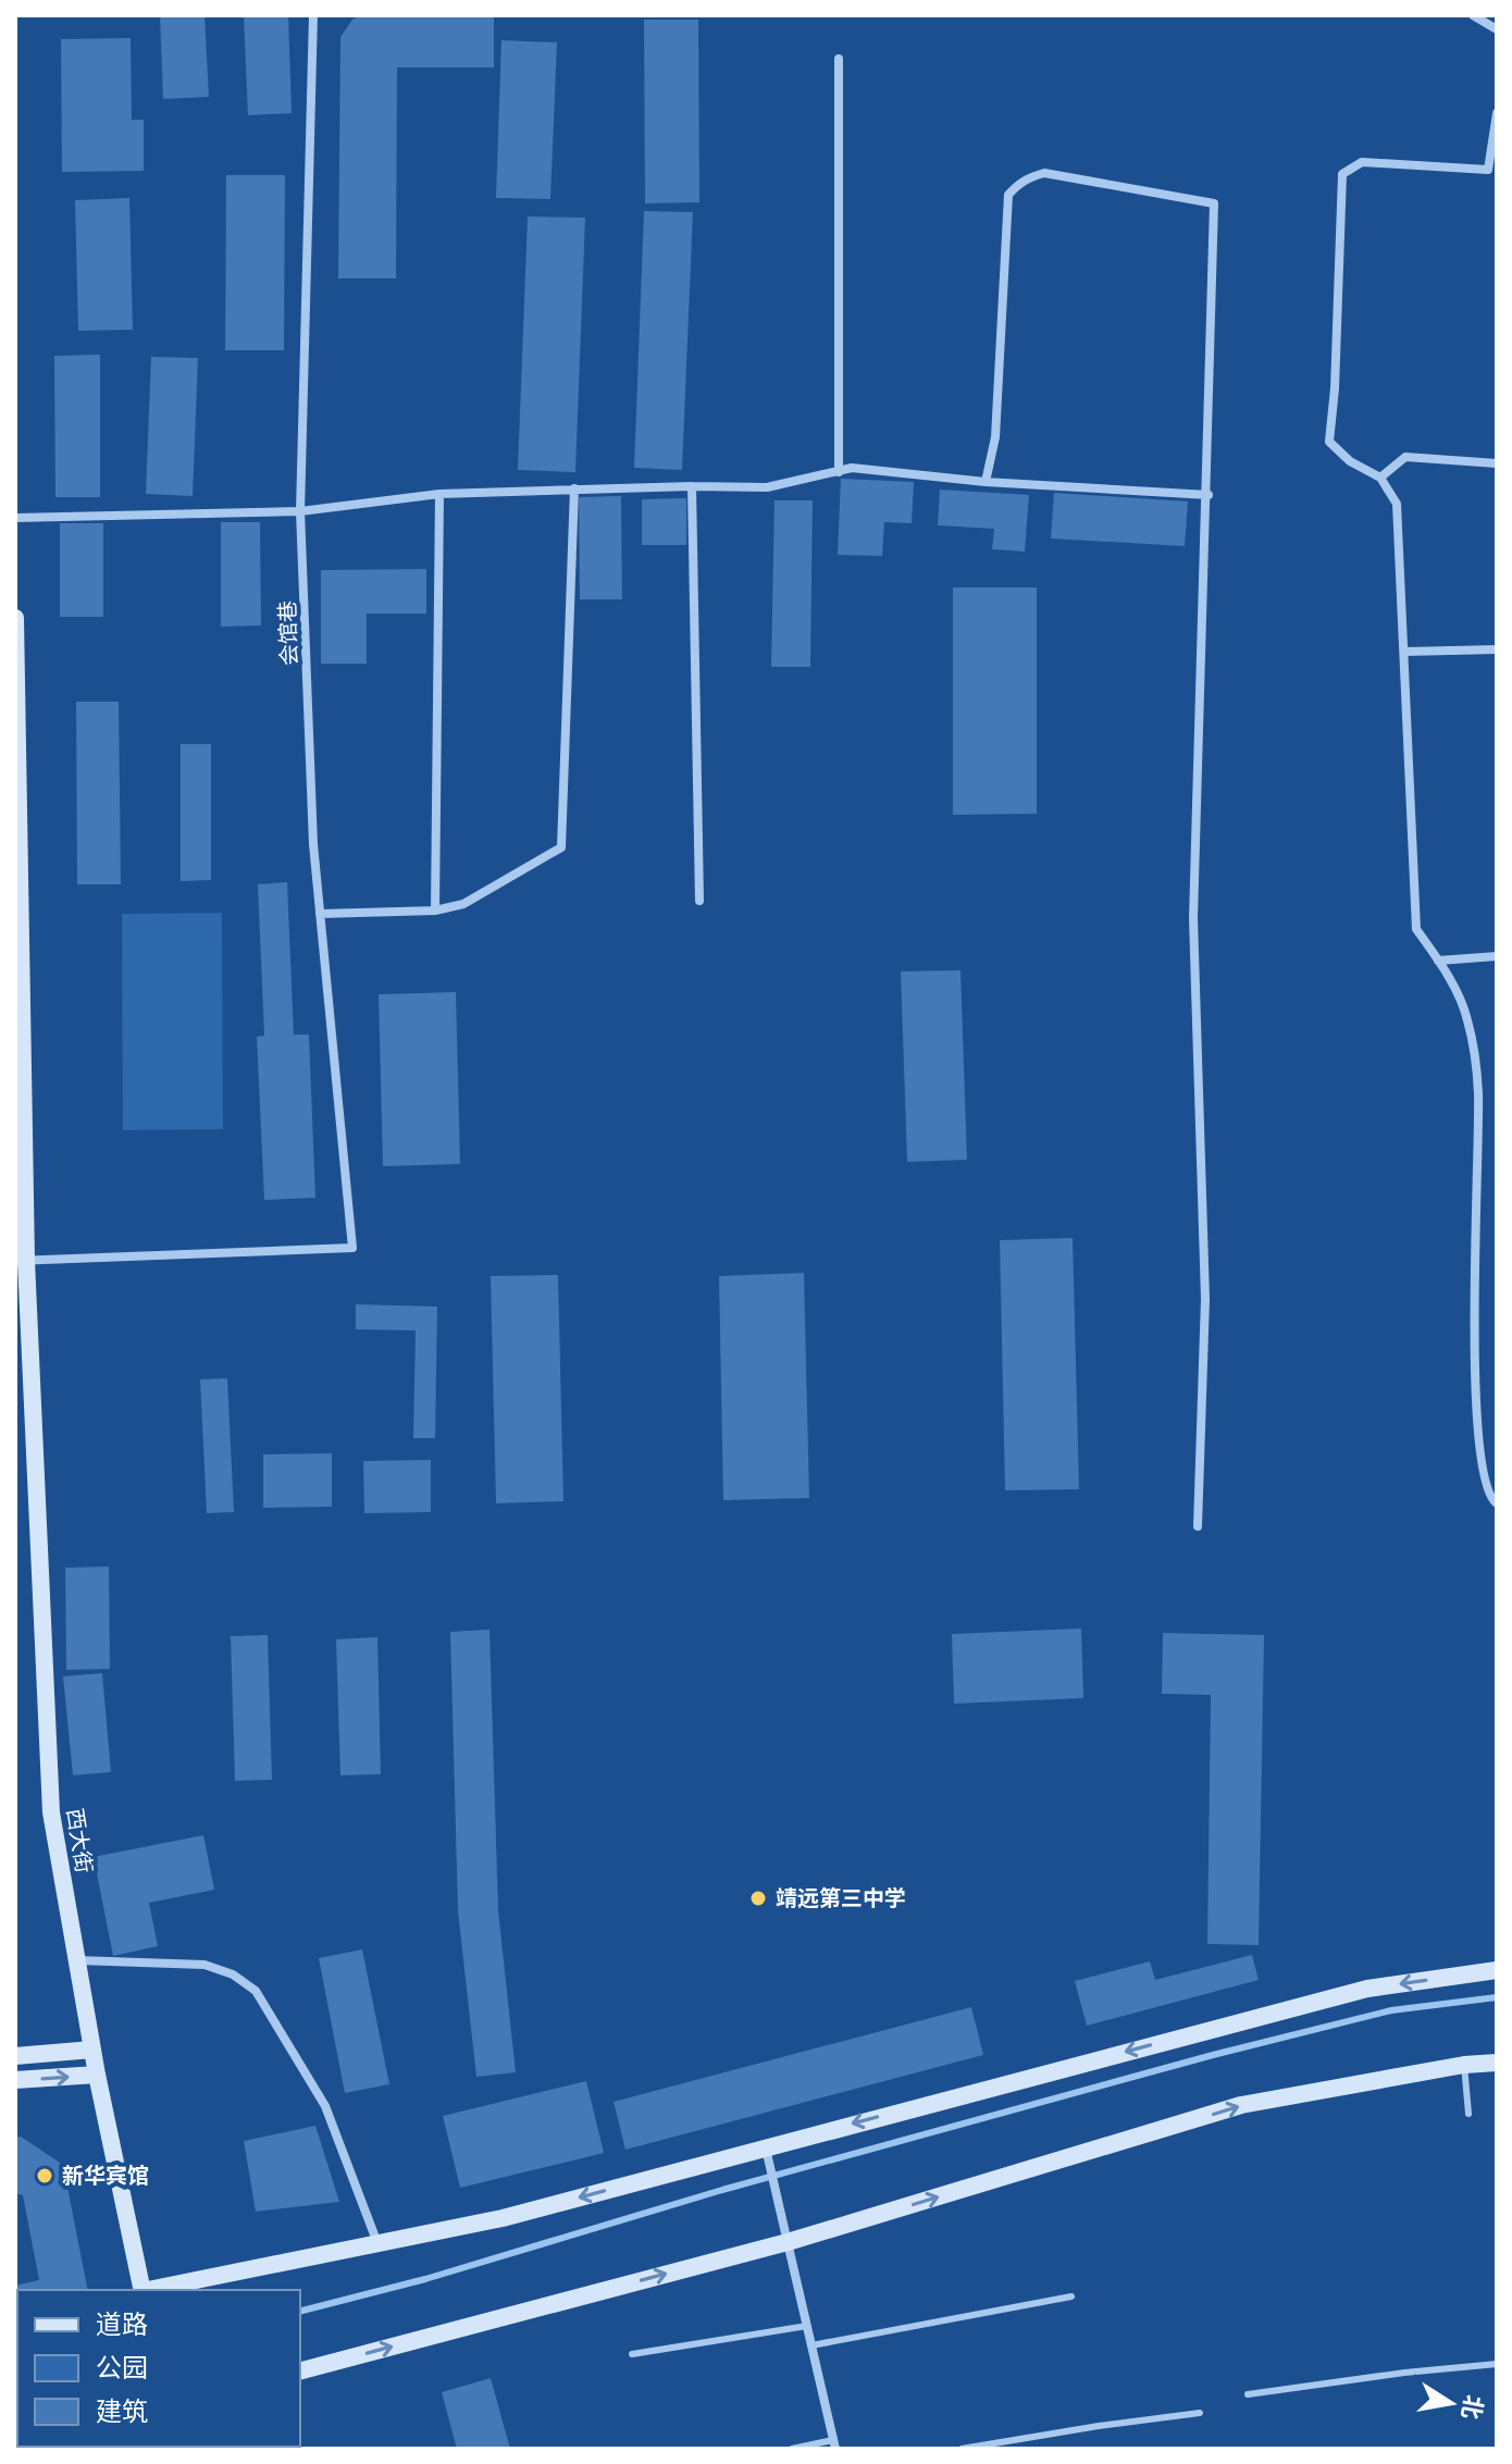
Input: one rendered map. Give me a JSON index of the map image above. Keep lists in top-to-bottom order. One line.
{"streets":{"main road":["西大街"],"street":["会馆巷"]},"crossings":[["会馆巷","西大街"]],"places":["靖远第三中学","新华宾馆"],"legend":["道路","公园","建筑"],"north":"right"}
